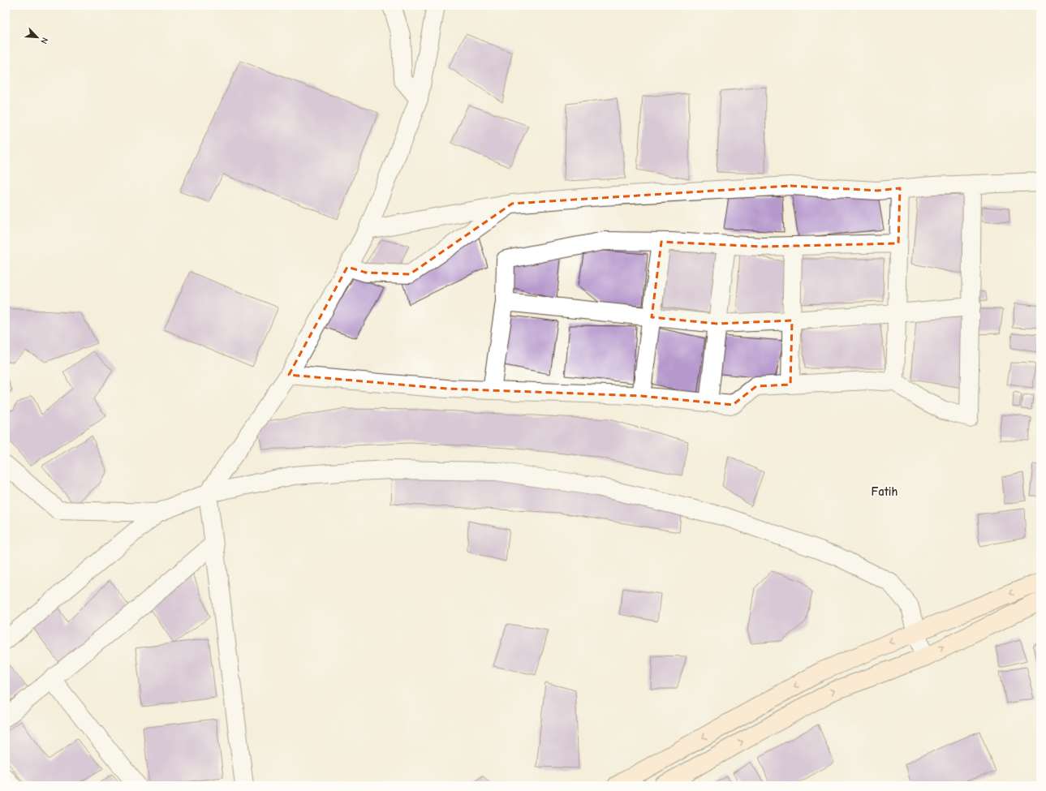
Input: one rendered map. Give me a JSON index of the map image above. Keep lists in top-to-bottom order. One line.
{"districts":["Fatih"],"north":"bottom right"}
